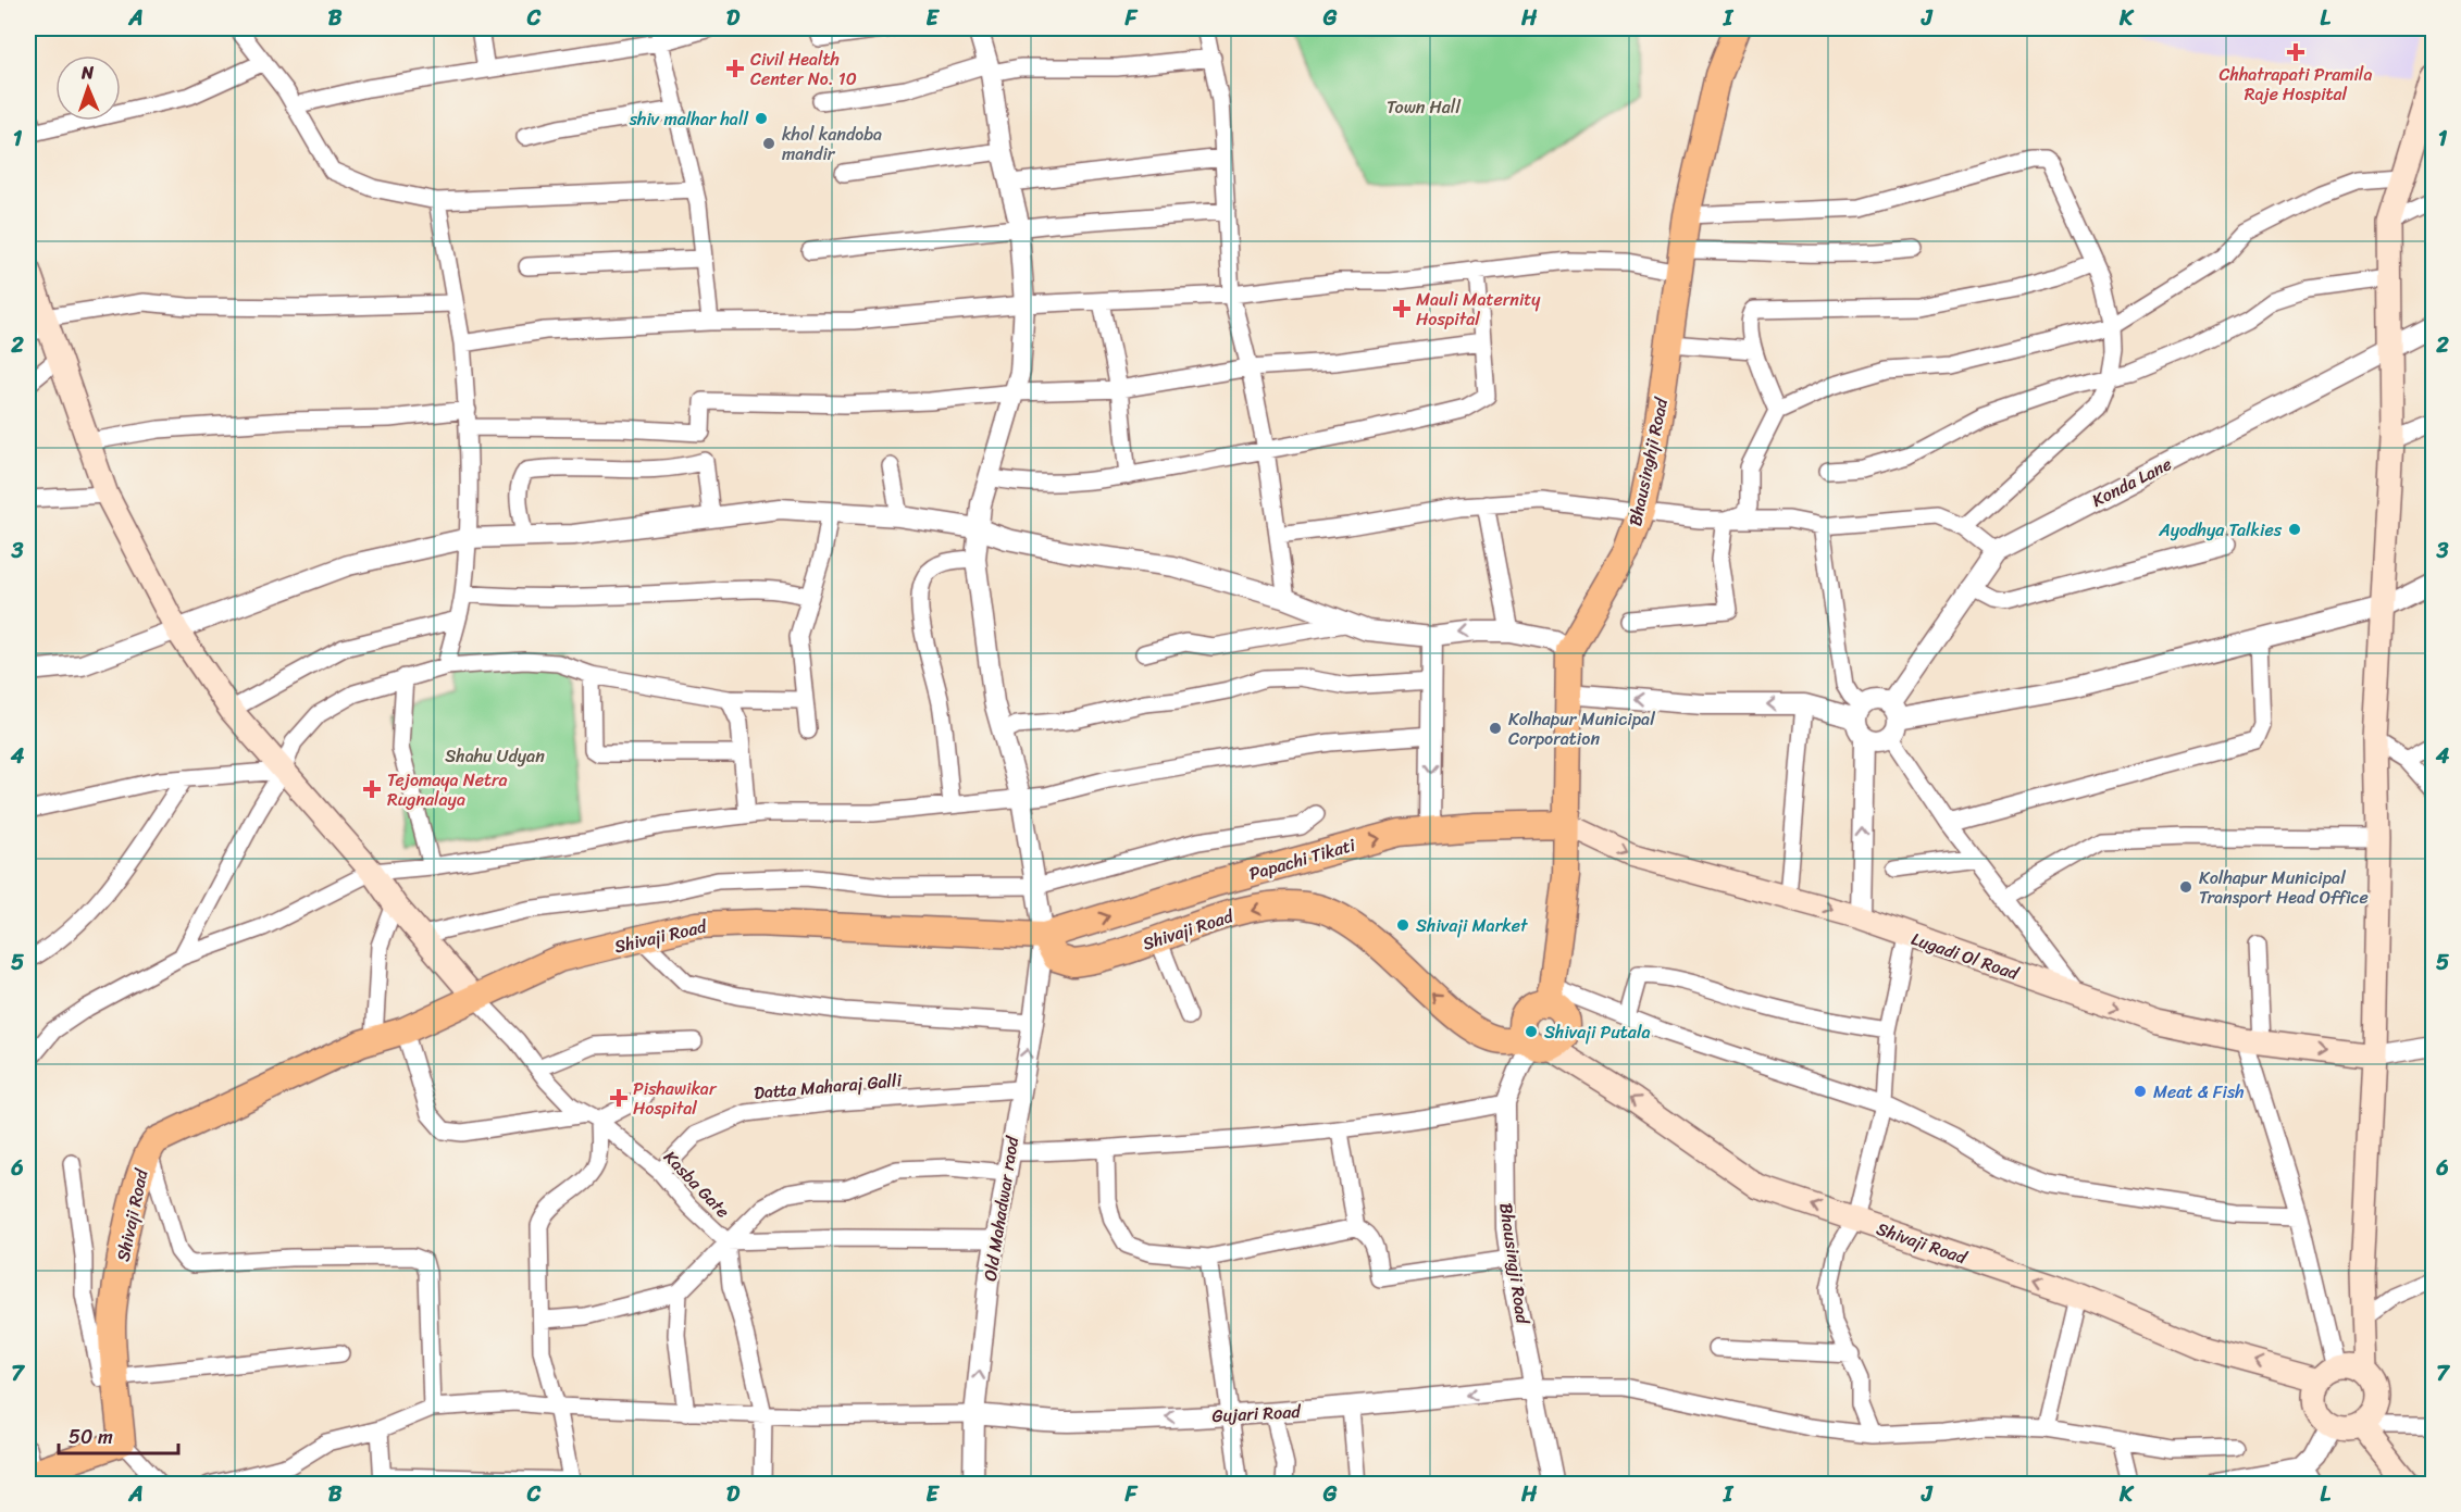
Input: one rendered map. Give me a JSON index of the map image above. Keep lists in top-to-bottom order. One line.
{"streets":{"highway":["Bhausinghji Road","Papachi Tikati","Shivaji Road"],"main road":["Lugadi Ol Road"],"street":["Konda Lane","Datta Maharaj Galli","Kasba Gate","Old Mahadwar raod","Bhausingji Road","Gujari Road"]},"crossings":[["Bhausinghji Road","Papachi Tikati"],["Bhausinghji Road","Shivaji Road"],["Bhausinghji Road","Lugadi Ol Road"],["Bhausinghji Road","Bhausingji Road"],["Papachi Tikati","Shivaji Road"],["Papachi Tikati","Lugadi Ol Road"],["Papachi Tikati","Old Mahadwar raod"],["Shivaji Road","Kasba Gate"],["Shivaji Road","Old Mahadwar raod"],["Shivaji Road","Bhausingji Road"],["Datta Maharaj Galli","Kasba Gate"],["Datta Maharaj Galli","Old Mahadwar raod"],["Kasba Gate","Old Mahadwar raod"],["Old Mahadwar raod","Gujari Road"],["Bhausingji Road","Gujari Road"]],"one_way":["Papachi Tikati","Shivaji Road","Lugadi Ol Road","Gujari Road"],"parks":["Town Hall","Shahu Udyan"],"places":{"health":["Chhatrapati Pramila Raje Hospital","Civil Health Center No. 10","Mauli Maternity Hospital","Tejomaya Netra Rugnalaya","Pishawikar Hospital"],"other":["shiv malhar hall","khol kandoba mandir","Ayodhya Talkies","Kolhapur Municipal Corporation","Kolhapur Municipal Transport Head Office","Shivaji Market","Shivaji Putala","Meat & Fish"]},"scale_bar":"50 m","north":"top","grid":{"columns":["A","B","C","D","E","F","G","H","I","J","K","L"],"rows":["1","2","3","4","5","6","7"]}}
